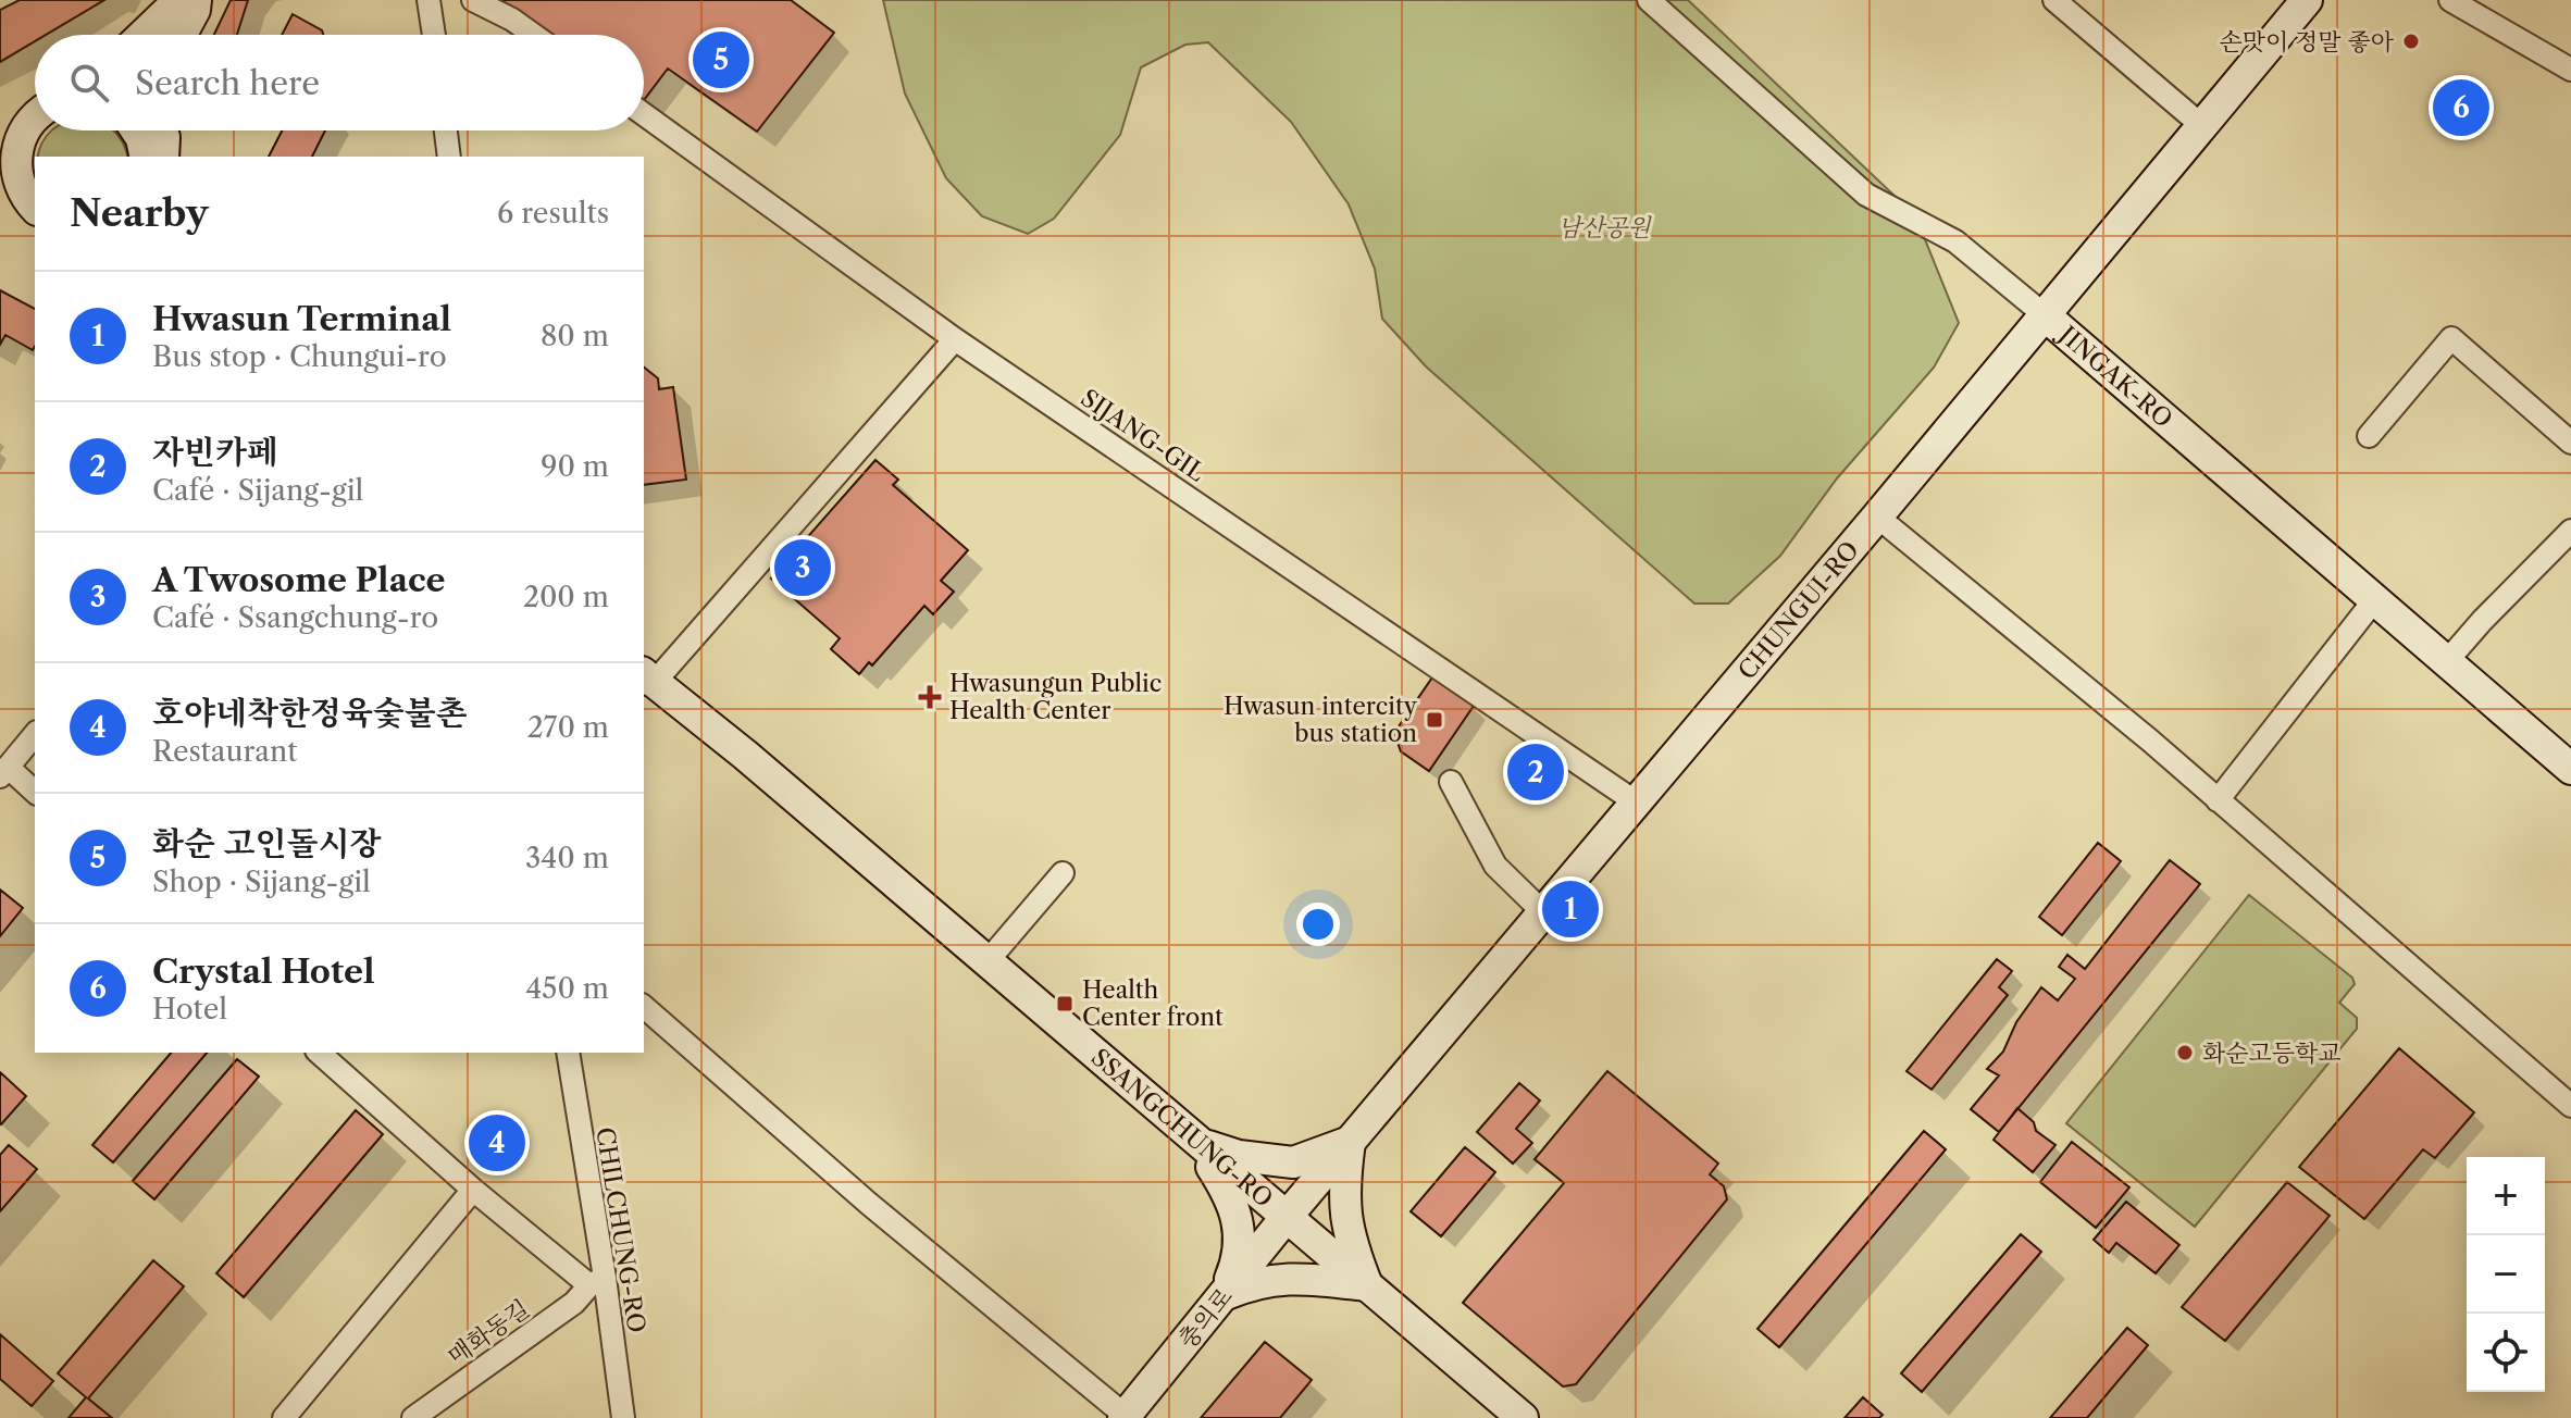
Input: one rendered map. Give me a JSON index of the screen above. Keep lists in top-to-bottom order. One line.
{"streets":{"street":["JINGAK-RO","SIJANG-GIL","CHUNGUI-RO","SSANGCHUNG-RO","CHILCHUNG-RO","충의로","매화동길"]},"crossings":[["JINGAK-RO","CHUNGUI-RO"],["SIJANG-GIL","CHUNGUI-RO"],["CHUNGUI-RO","SSANGCHUNG-RO"],["CHUNGUI-RO","충의로"],["SSANGCHUNG-RO","충의로"],["CHILCHUNG-RO","매화동길"]],"parks":["남산공원"],"places":{"other":["손맛이 정말 좋아","화순고등학교"],"health":["Hwasungun Public Health Center"],"transit":["Hwasun intercity bus station","Health Center front"]},"page":{"pins":["5","6","3","2","1","4"],"search":"Search here","heading":["Nearby","6 results"],"list":[{"mark":"1","name":"Hwasun Terminal","note":"Bus stop · Chungui-ro","value":"80 m"},{"mark":"2","name":"자빈카페","note":"Café · Sijang-gil","value":"90 m"},{"mark":"3","name":"A Twosome Place","note":"Café · Ssangchung-ro","value":"200 m"},{"mark":"4","name":"호야네착한정육숯불촌","note":"Restaurant","value":"270 m"},{"mark":"5","name":"화순 고인돌시장","note":"Shop · Sijang-gil","value":"340 m"},{"mark":"6","name":"Crystal Hotel","note":"Hotel","value":"450 m"}],"map_buttons":["+","−"]}}
